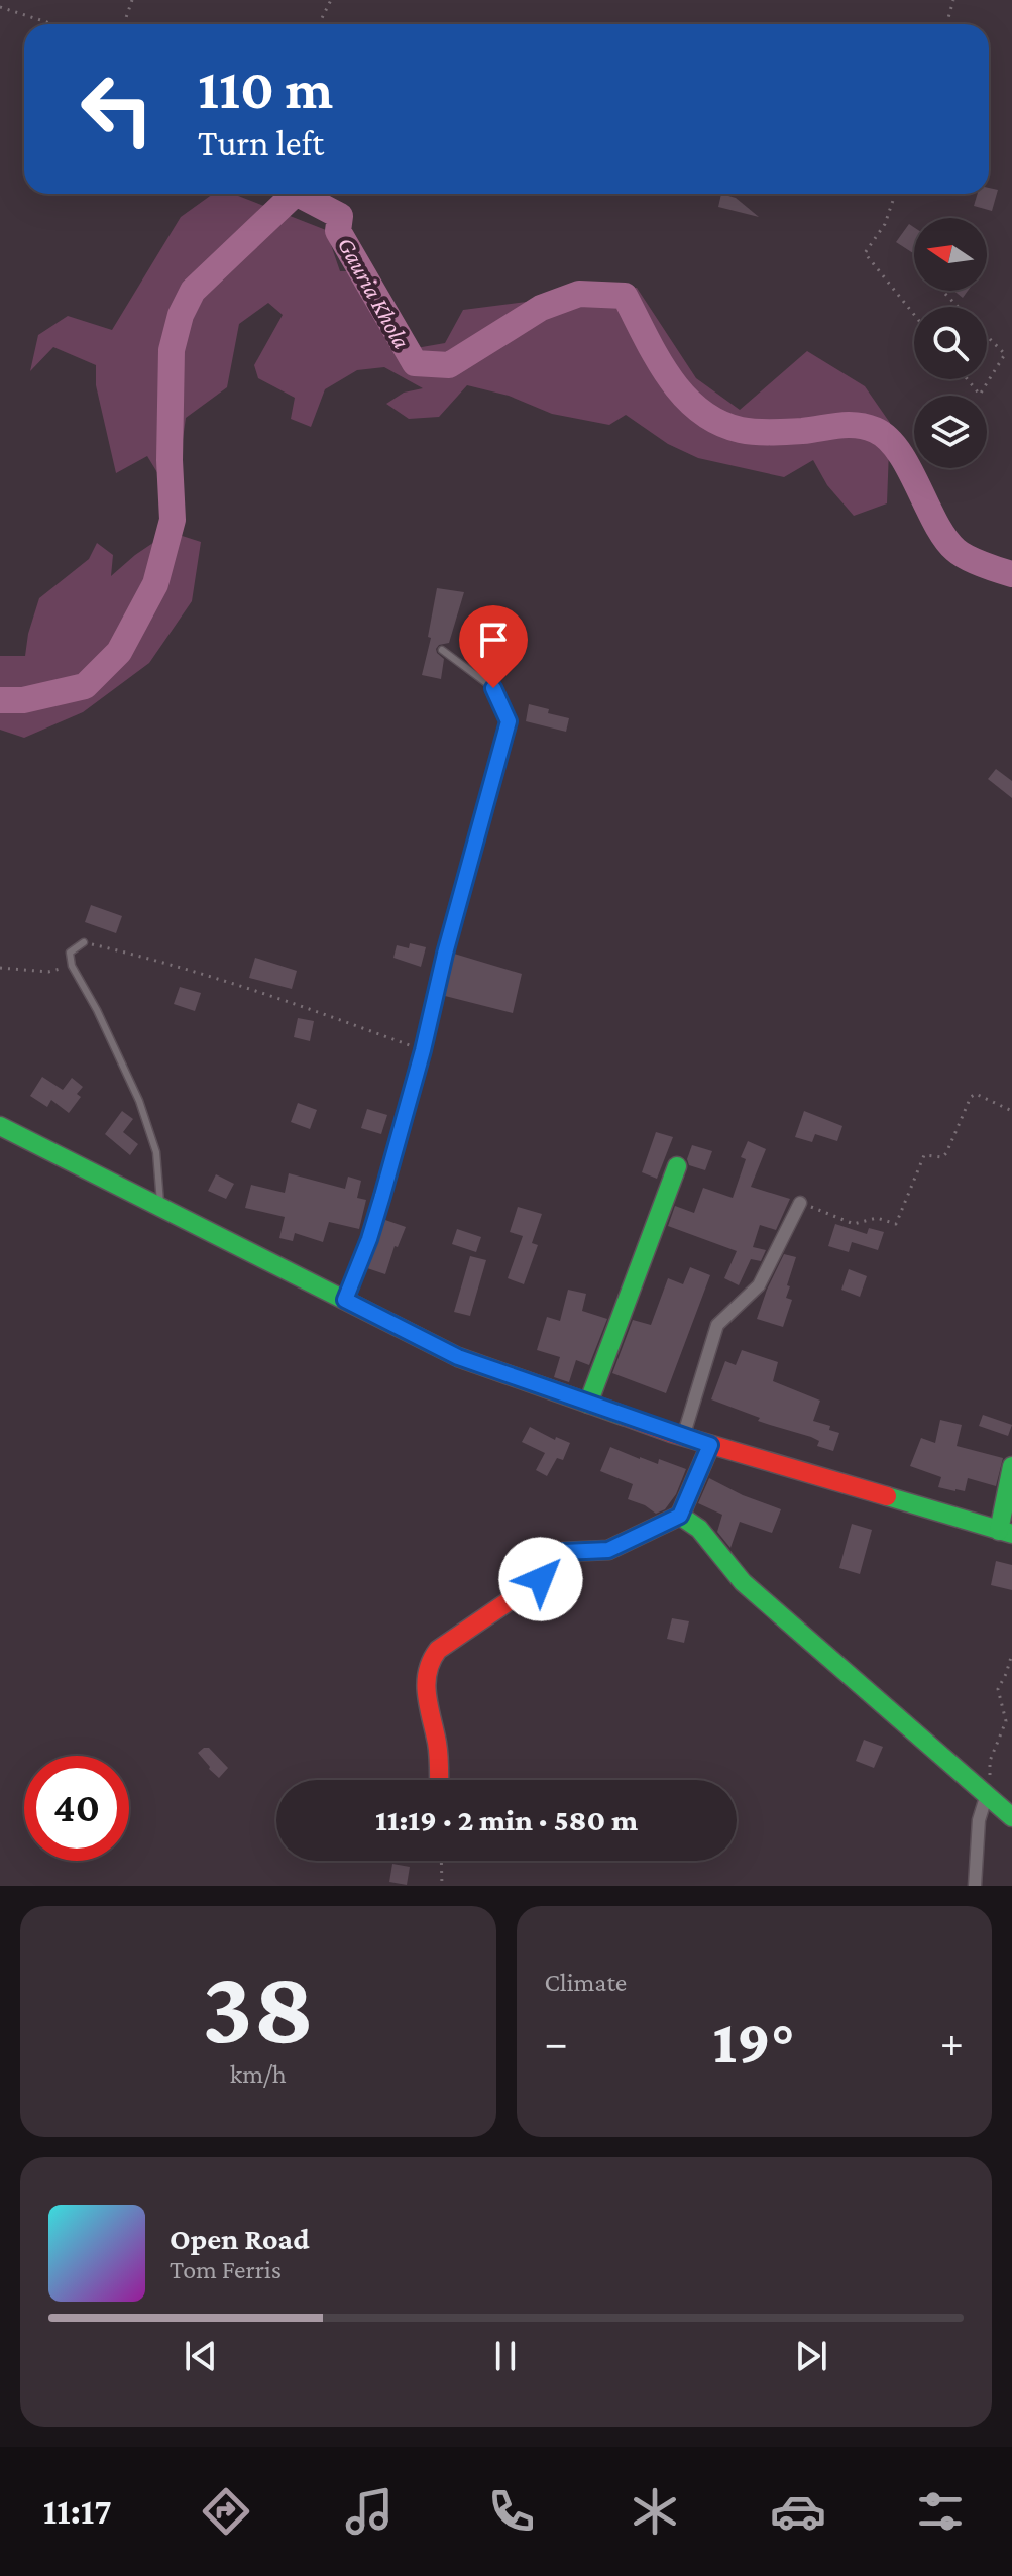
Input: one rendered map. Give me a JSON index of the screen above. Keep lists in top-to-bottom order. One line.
{"water":["Gauria Khola"],"north":"left","page":{"turn":["110 m","Turn left"],"limit":"40","trip":"11:19 · 2 min · 580 m","tile":[["38","km/h"],"Climate"],"heat":["−","19°","+"],"song":["Open Road","Tom Ferris"],"tabs":"11:17"}}
